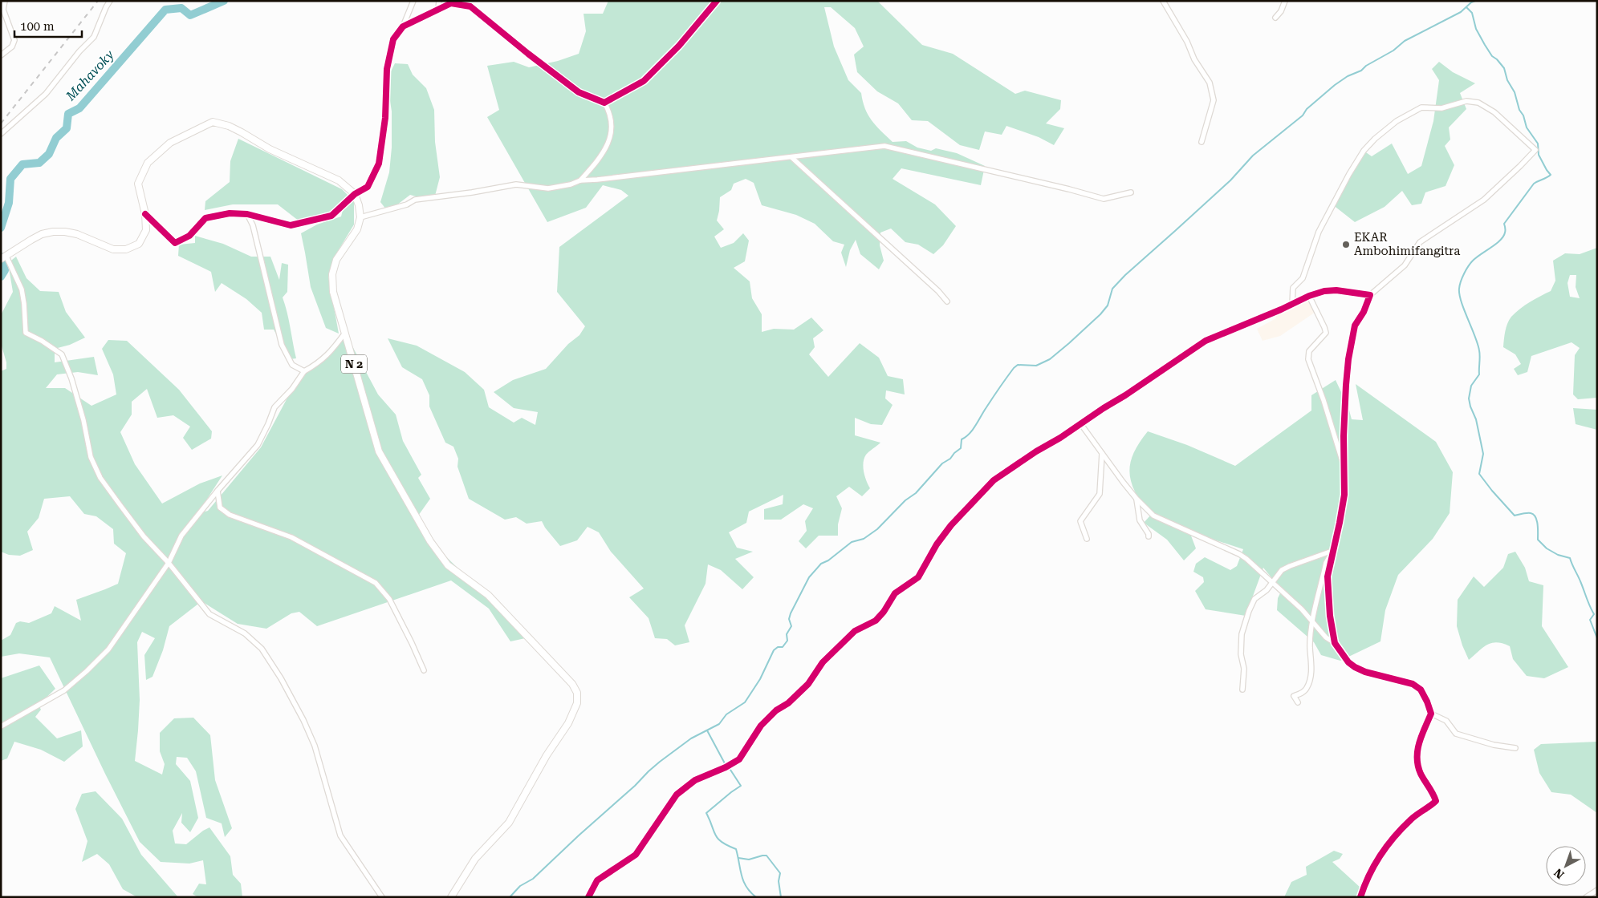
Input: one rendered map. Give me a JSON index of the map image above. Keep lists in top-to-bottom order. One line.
{"streets":{"main road":["N 2"]},"water":["Mahavoky"],"places":["EKAR Ambohimifangitra"],"scale_bar":"100 m","north":"bottom left"}
